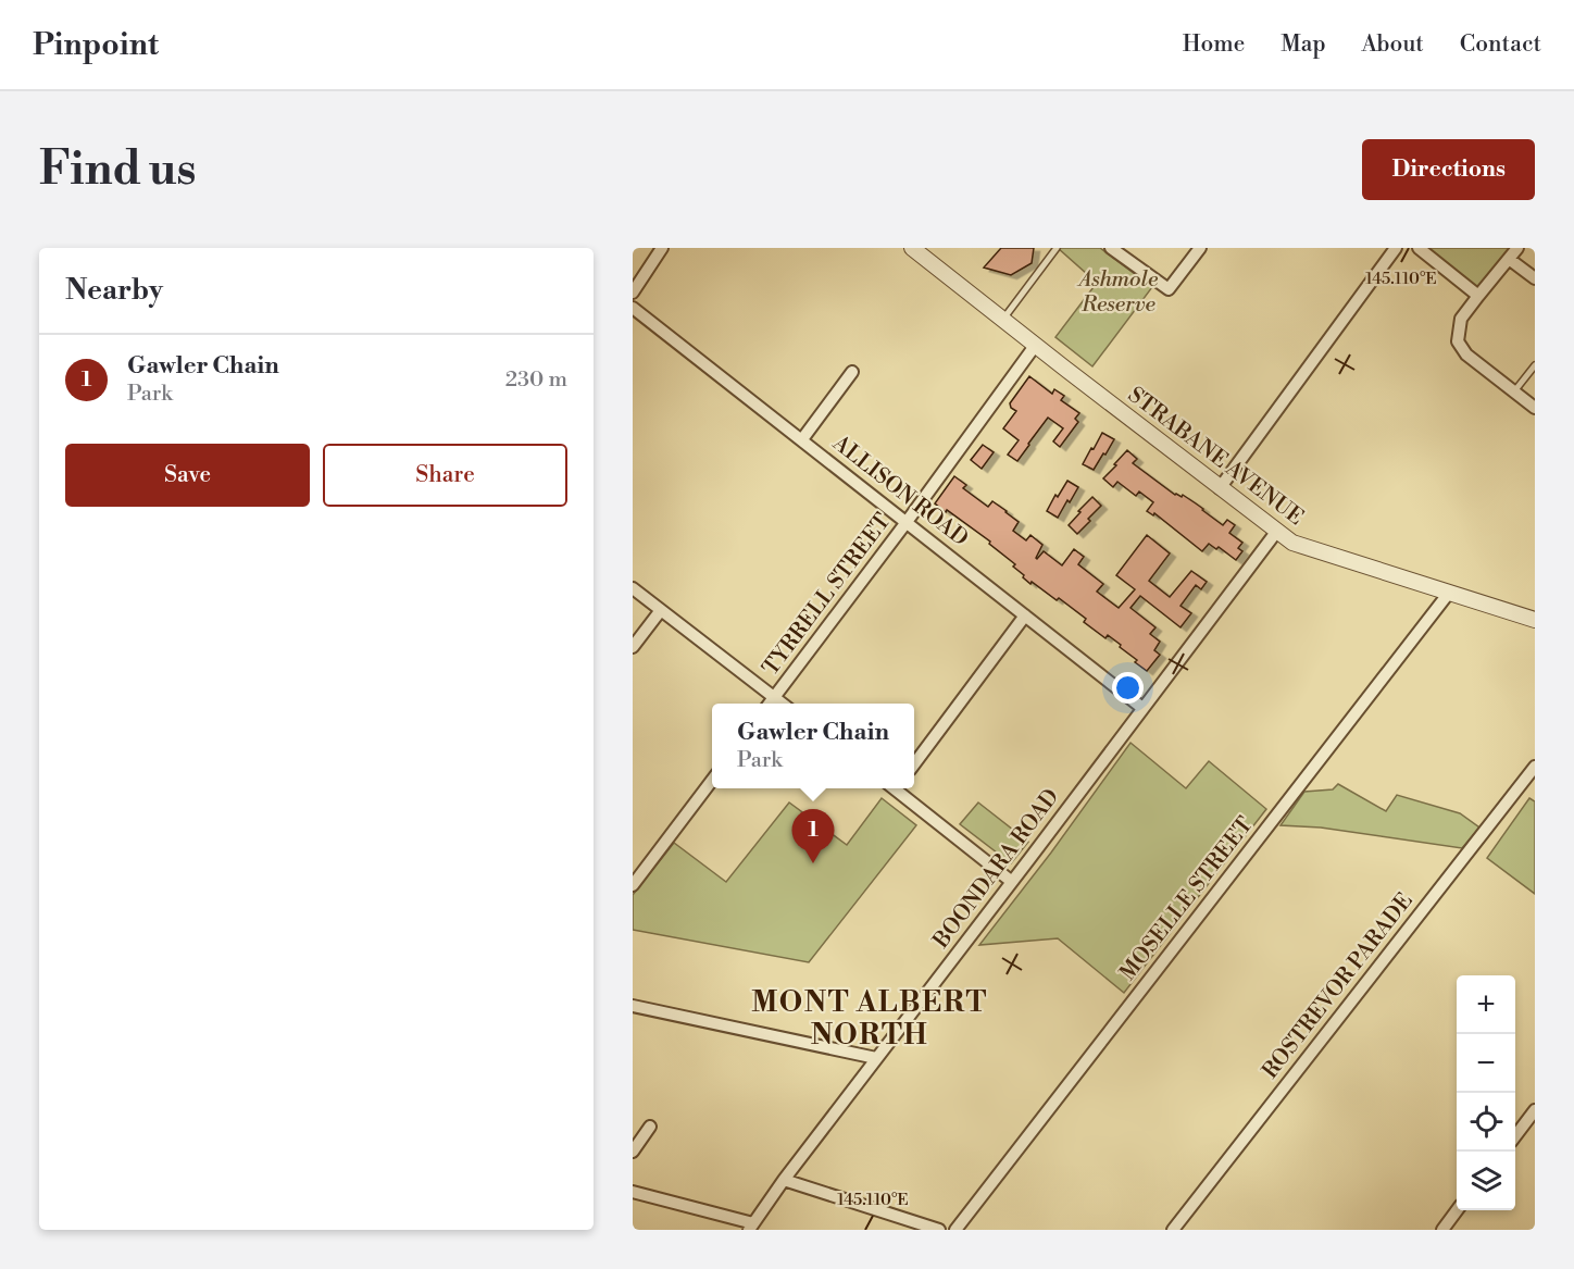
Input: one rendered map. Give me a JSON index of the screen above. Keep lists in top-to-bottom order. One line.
{"streets":{"street":["STRABANE AVENUE","ALLISON ROAD","TYRRELL STREET","BOONDARA ROAD","MOSELLE STREET","ROSTREVOR PARADE"]},"crossings":[["STRABANE AVENUE","TYRRELL STREET"],["STRABANE AVENUE","BOONDARA ROAD"],["STRABANE AVENUE","MOSELLE STREET"],["ALLISON ROAD","TYRRELL STREET"],["ALLISON ROAD","BOONDARA ROAD"]],"districts":["MONT ALBERT NORTH"],"parks":["Ashmole Reserve"],"page":{"header":"Pinpoint","nav":["Home","Map","About","Contact"],"buttons":["Directions",["Save","Share"]],"title":"Find us","heading":"Nearby","list":[{"mark":"1","name":"Gawler Chain","note":"Park","value":"230 m"}],"popup":["Gawler Chain","Park"],"pins":"1","map_buttons":["+","−"]},"coordinates":["145.110°E"]}
